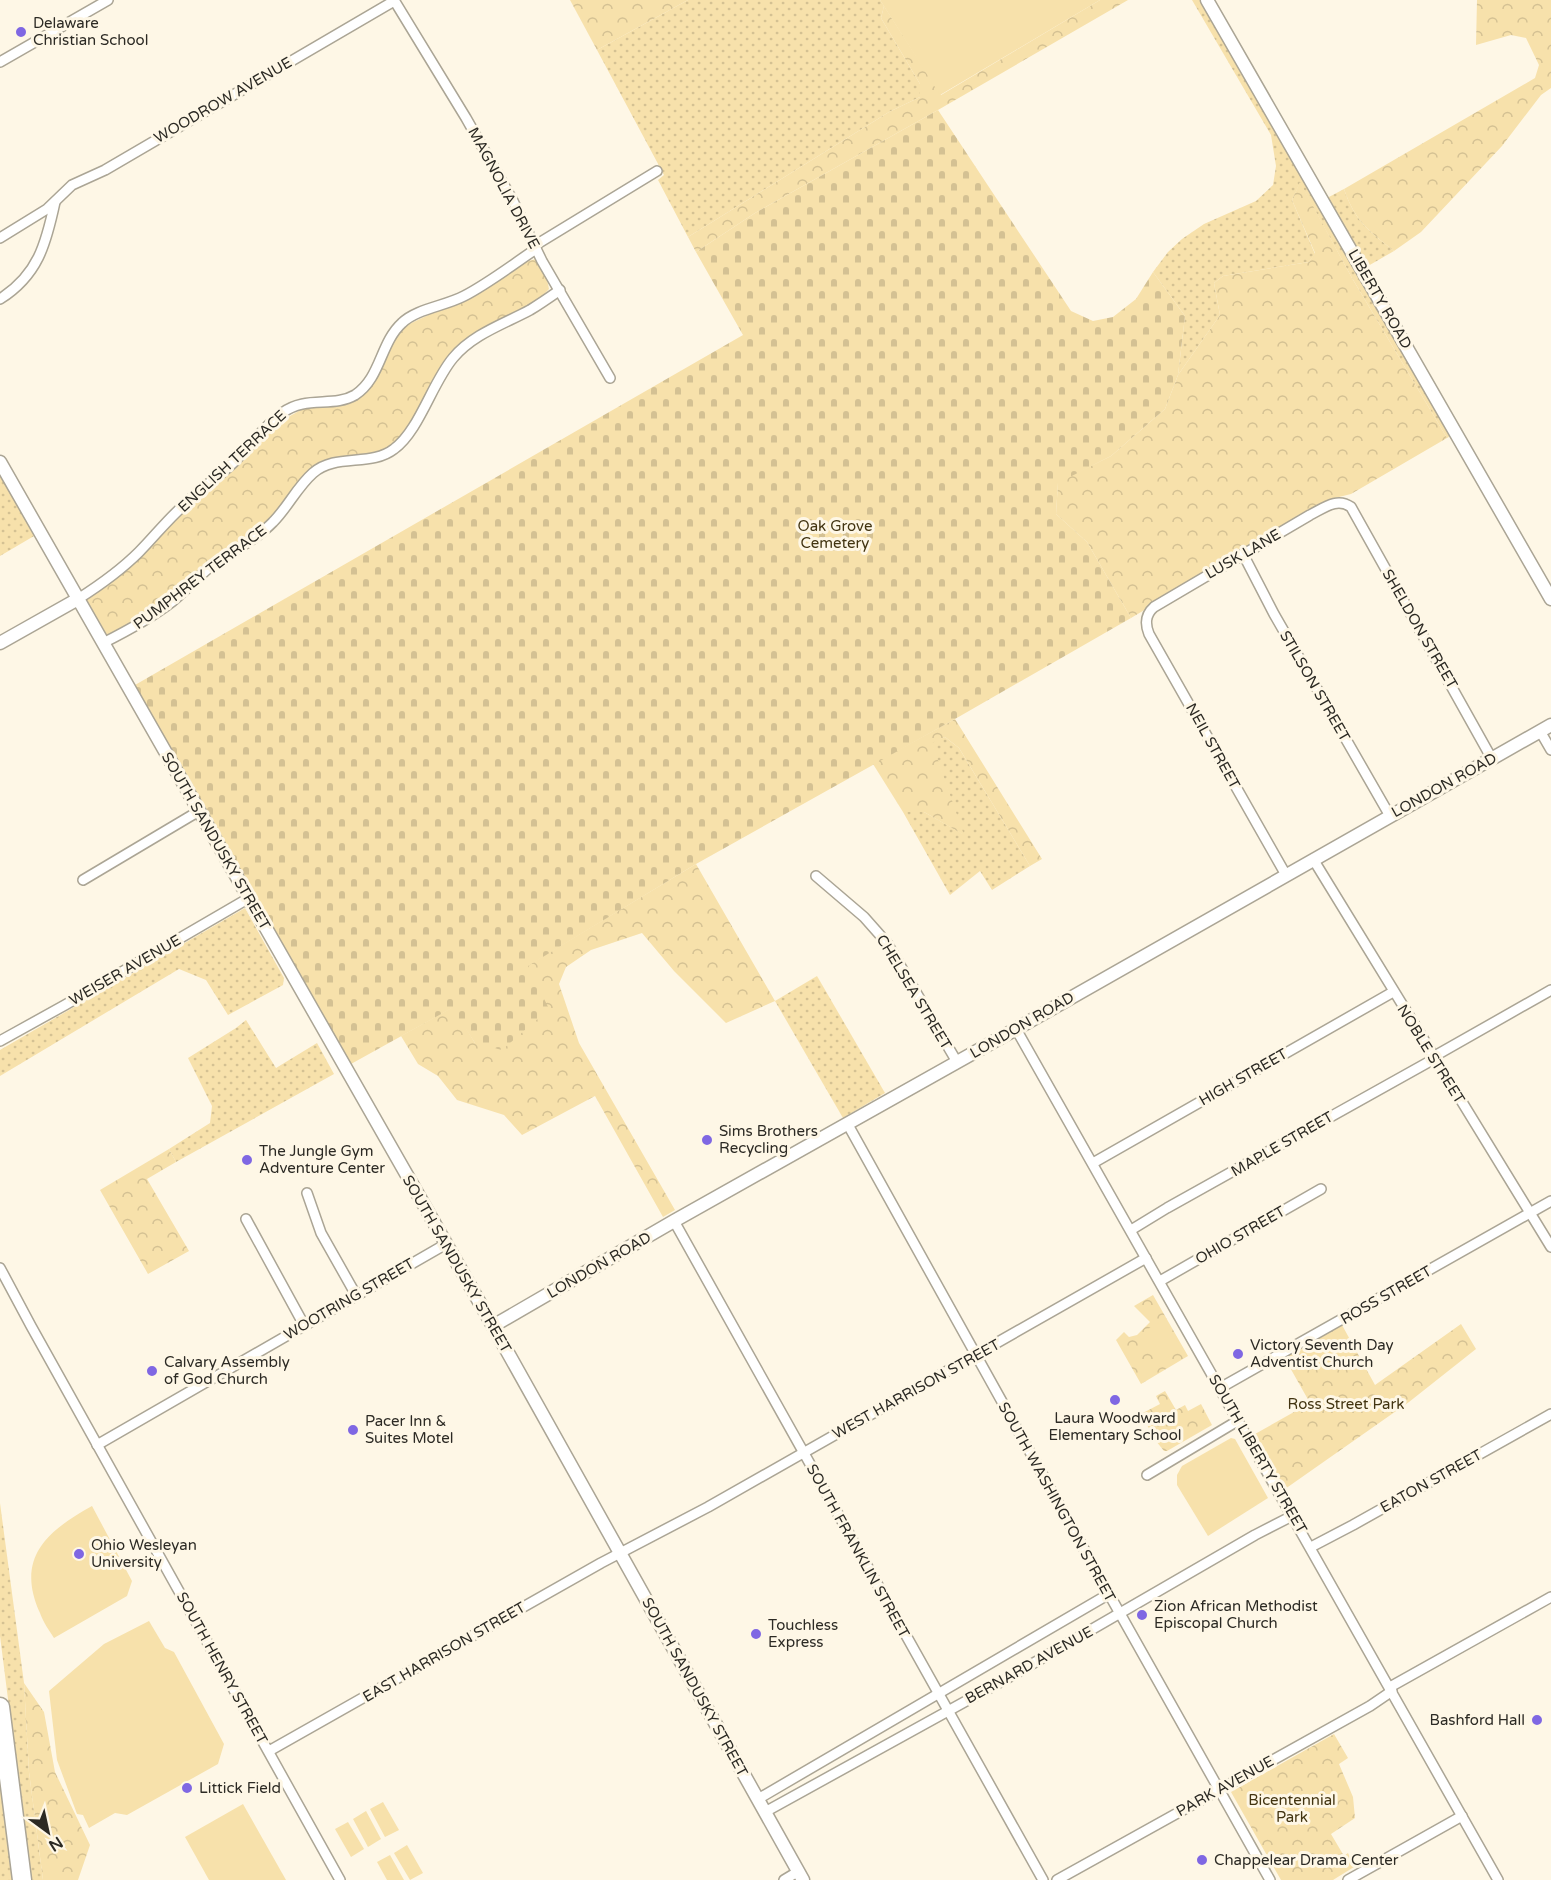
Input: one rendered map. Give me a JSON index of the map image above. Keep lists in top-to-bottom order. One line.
{"streets":{"street":["WOODROW AVENUE","MAGNOLIA DRIVE","LIBERTY ROAD","ENGLISH TERRACE","LUSK LANE","PUMPHREY TERRACE","SHELDON STREET","STILSON STREET","NEIL STREET","LONDON ROAD","SOUTH SANDUSKY STREET","WEISER AVENUE","CHELSEA STREET","NOBLE STREET","HIGH STREET","MAPLE STREET","OHIO STREET","ROSS STREET","WOOTRING STREET","WEST HARRISON STREET","SOUTH LIBERTY STREET","EATON STREET","SOUTH WASHINGTON STREET","SOUTH FRANKLIN STREET","EAST HARRISON STREET","BERNARD AVENUE","SOUTH HENRY STREET","PARK AVENUE"]},"crossings":[["WOODROW AVENUE","MAGNOLIA DRIVE"],["MAGNOLIA DRIVE","ENGLISH TERRACE"],["MAGNOLIA DRIVE","PUMPHREY TERRACE"],["ENGLISH TERRACE","SOUTH SANDUSKY STREET"],["LUSK LANE","SHELDON STREET"],["LUSK LANE","STILSON STREET"],["LUSK LANE","NEIL STREET"],["PUMPHREY TERRACE","SOUTH SANDUSKY STREET"],["SHELDON STREET","LONDON ROAD"],["STILSON STREET","LONDON ROAD"],["NEIL STREET","LONDON ROAD"],["LONDON ROAD","SOUTH SANDUSKY STREET"],["LONDON ROAD","CHELSEA STREET"],["LONDON ROAD","NOBLE STREET"],["LONDON ROAD","SOUTH LIBERTY STREET"],["LONDON ROAD","SOUTH WASHINGTON STREET"],["LONDON ROAD","SOUTH FRANKLIN STREET"],["SOUTH SANDUSKY STREET","WEISER AVENUE"],["SOUTH SANDUSKY STREET","WOOTRING STREET"],["SOUTH SANDUSKY STREET","WEST HARRISON STREET"],["SOUTH SANDUSKY STREET","EAST HARRISON STREET"],["SOUTH SANDUSKY STREET","BERNARD AVENUE"],["NOBLE STREET","HIGH STREET"],["NOBLE STREET","MAPLE STREET"],["NOBLE STREET","ROSS STREET"],["HIGH STREET","SOUTH LIBERTY STREET"],["MAPLE STREET","SOUTH LIBERTY STREET"],["OHIO STREET","SOUTH LIBERTY STREET"],["ROSS STREET","SOUTH LIBERTY STREET"],["WOOTRING STREET","SOUTH HENRY STREET"],["WEST HARRISON STREET","SOUTH LIBERTY STREET"],["WEST HARRISON STREET","SOUTH WASHINGTON STREET"],["WEST HARRISON STREET","SOUTH FRANKLIN STREET"],["WEST HARRISON STREET","EAST HARRISON STREET"],["SOUTH LIBERTY STREET","EATON STREET"],["SOUTH LIBERTY STREET","BERNARD AVENUE"],["SOUTH LIBERTY STREET","PARK AVENUE"],["SOUTH WASHINGTON STREET","BERNARD AVENUE"],["SOUTH WASHINGTON STREET","PARK AVENUE"],["SOUTH FRANKLIN STREET","BERNARD AVENUE"],["EAST HARRISON STREET","SOUTH HENRY STREET"]],"parks":["Oak Grove Cemetery","Ross Street Park","Bicentennial Park"],"places":["Delaware Christian School","Sims Brothers Recycling","The Jungle Gym Adventure Center","Victory Seventh Day Adventist Church","Calvary Assembly of God Church","Laura Woodward Elementary School","Pacer Inn & Suites Motel","Ohio Wesleyan University","Zion African Methodist Episcopal Church","Touchless Express","Bashford Hall","Littick Field","Chappelear Drama Center"],"north":"bottom right"}
